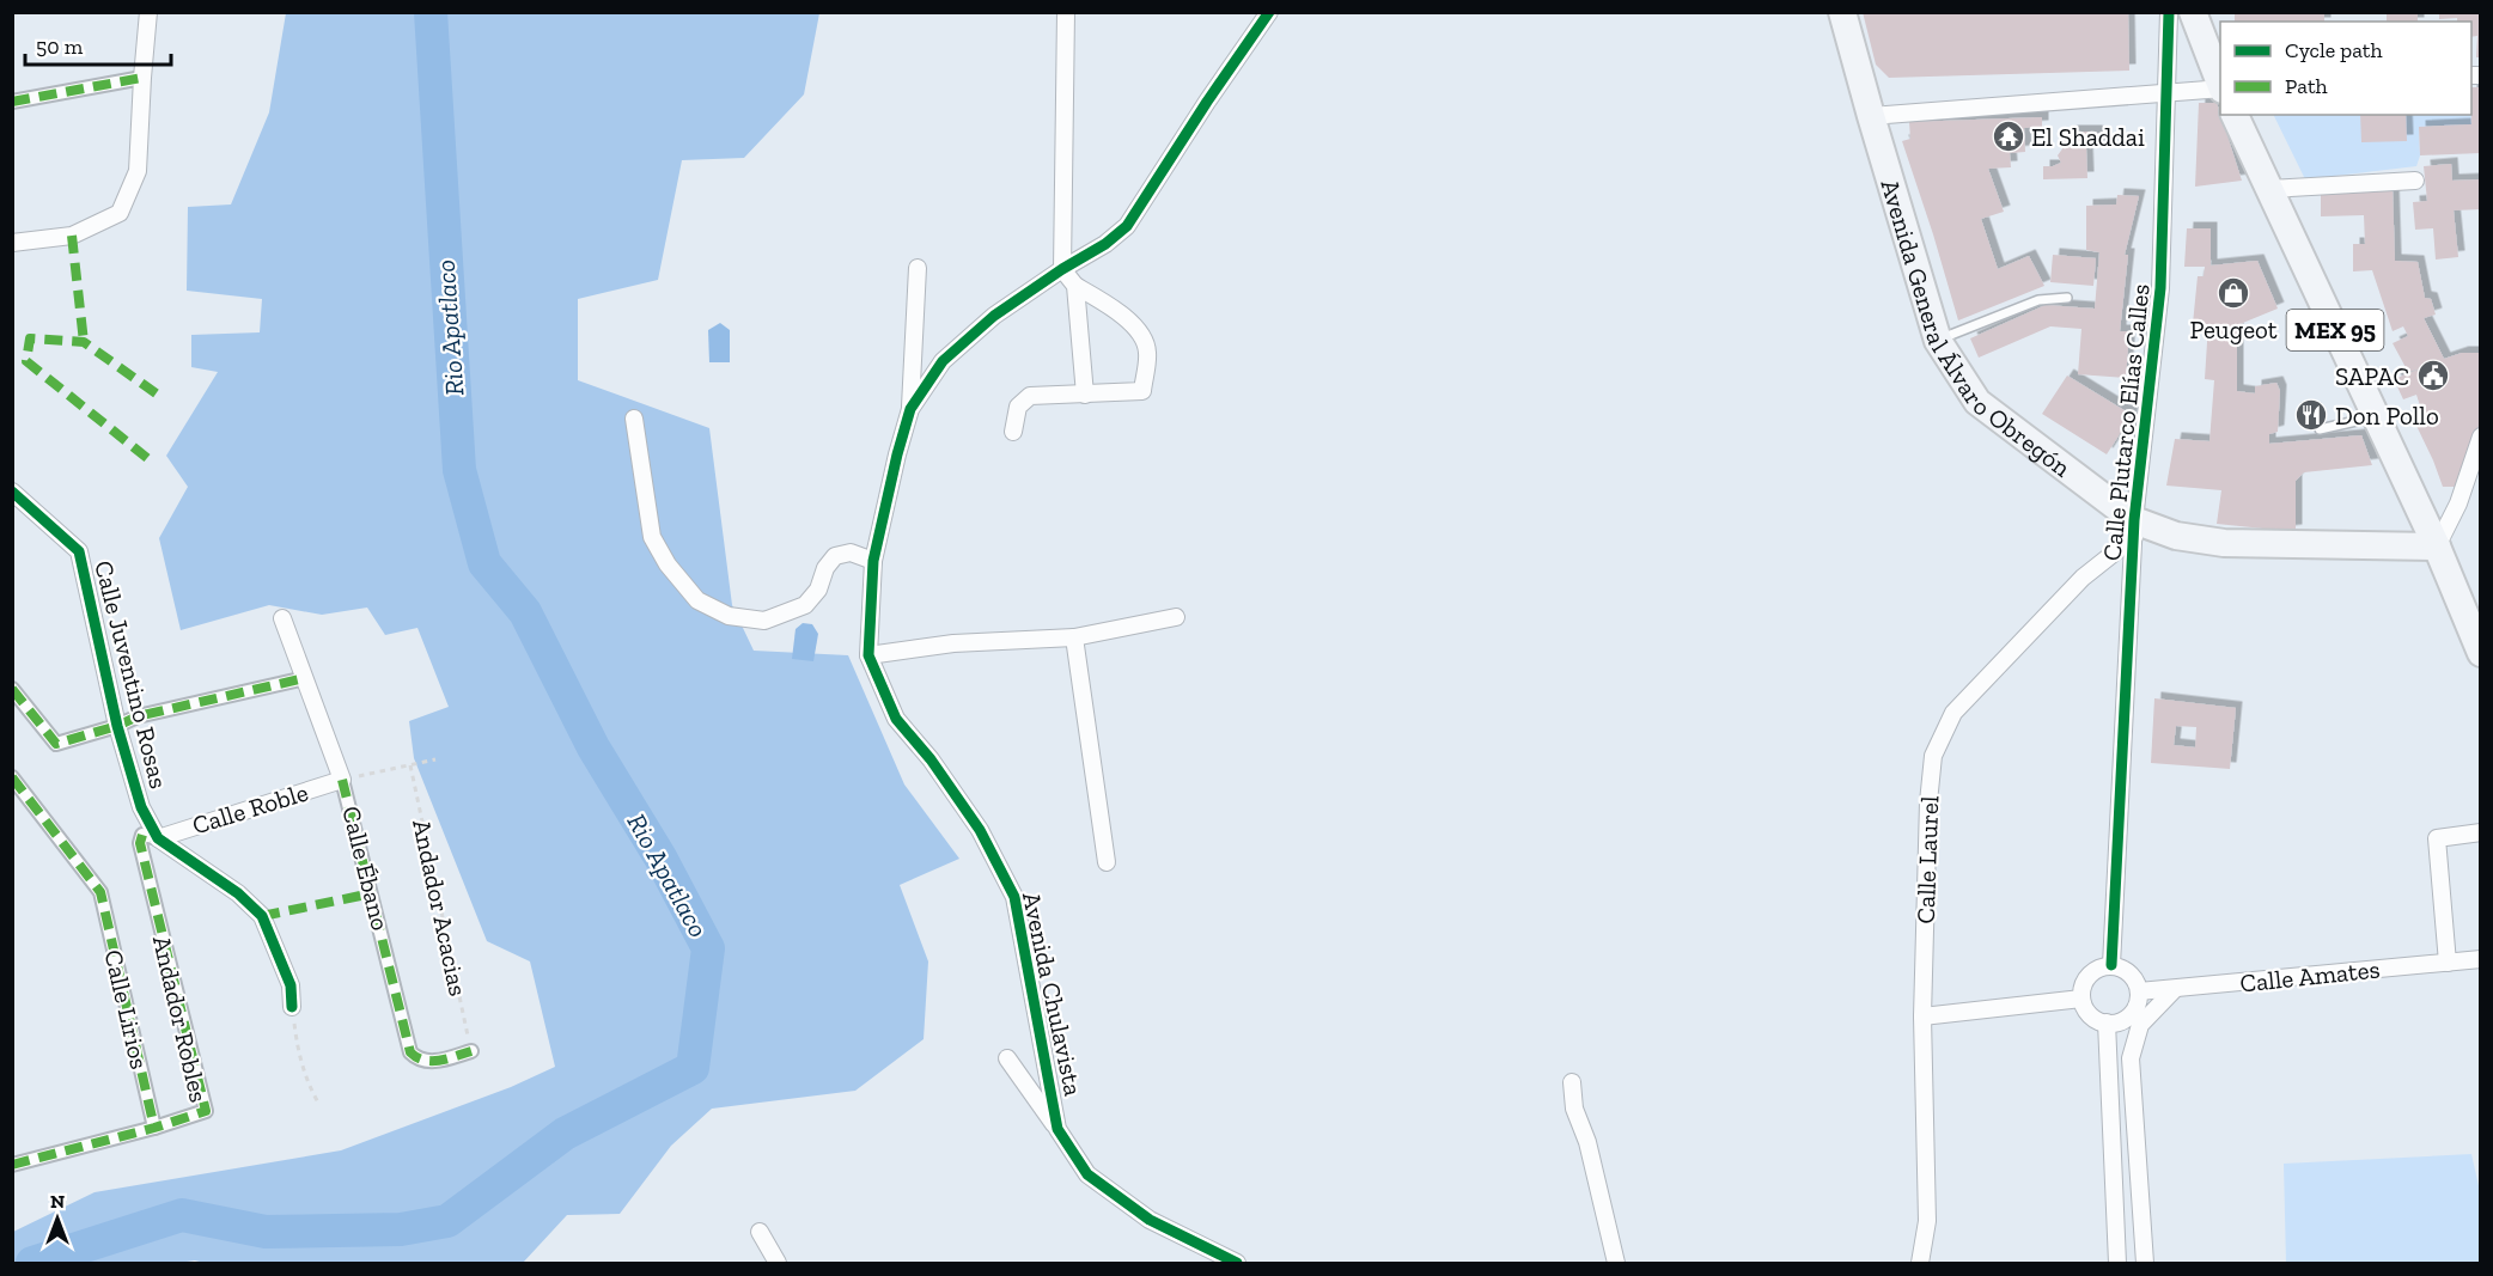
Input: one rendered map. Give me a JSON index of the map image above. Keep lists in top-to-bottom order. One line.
{"streets":{"main road":["Avenida General Álvaro Obregón","MEX 95"],"street":["Calle Plutarco Elías Calles","Calle Juventino Rosas","Calle Roble","Calle Laurel","Calle Ébano","Calle Amates","Avenida Chulavista","Calle Lirios","Andador Robles"],"path":["Andador Acacias"]},"crossings":[["Avenida General Álvaro Obregón","MEX 95"],["Avenida General Álvaro Obregón","Calle Plutarco Elías Calles"],["Avenida General Álvaro Obregón","Calle Laurel"],["Calle Plutarco Elías Calles","Calle Laurel"],["Calle Plutarco Elías Calles","Calle Amates"],["Calle Juventino Rosas","Calle Roble"],["Calle Juventino Rosas","Andador Robles"],["Calle Roble","Calle Ébano"],["Calle Roble","Andador Robles"],["Calle Ébano","Andador Acacias"],["Calle Lirios","Andador Robles"]],"water":["Rio Apatlaco"],"places":{"temple":["El Shaddai"],"shop":["Peugeot"],"public building":["SAPAC"],"restaurant":["Don Pollo"]},"legend":["Cycle path","Path"],"scale_bar":"50 m","north":"top"}
